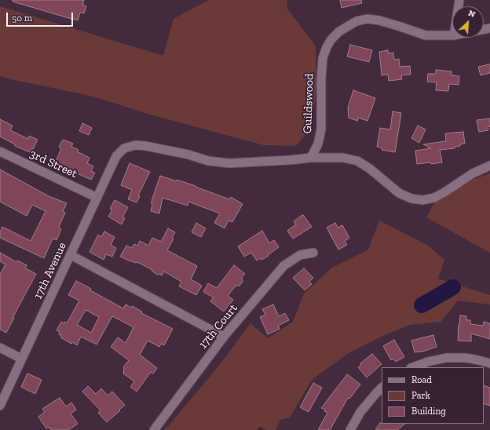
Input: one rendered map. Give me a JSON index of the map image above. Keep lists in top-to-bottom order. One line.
{"streets":{"street":["Guildswood","3rd Street","17th Avenue","17th Court"]},"crossings":[["Guildswood","17th Avenue"],["3rd Street","17th Avenue"]],"legend":["Road","Park","Building"],"scale_bar":"50 m","north":"top right"}
